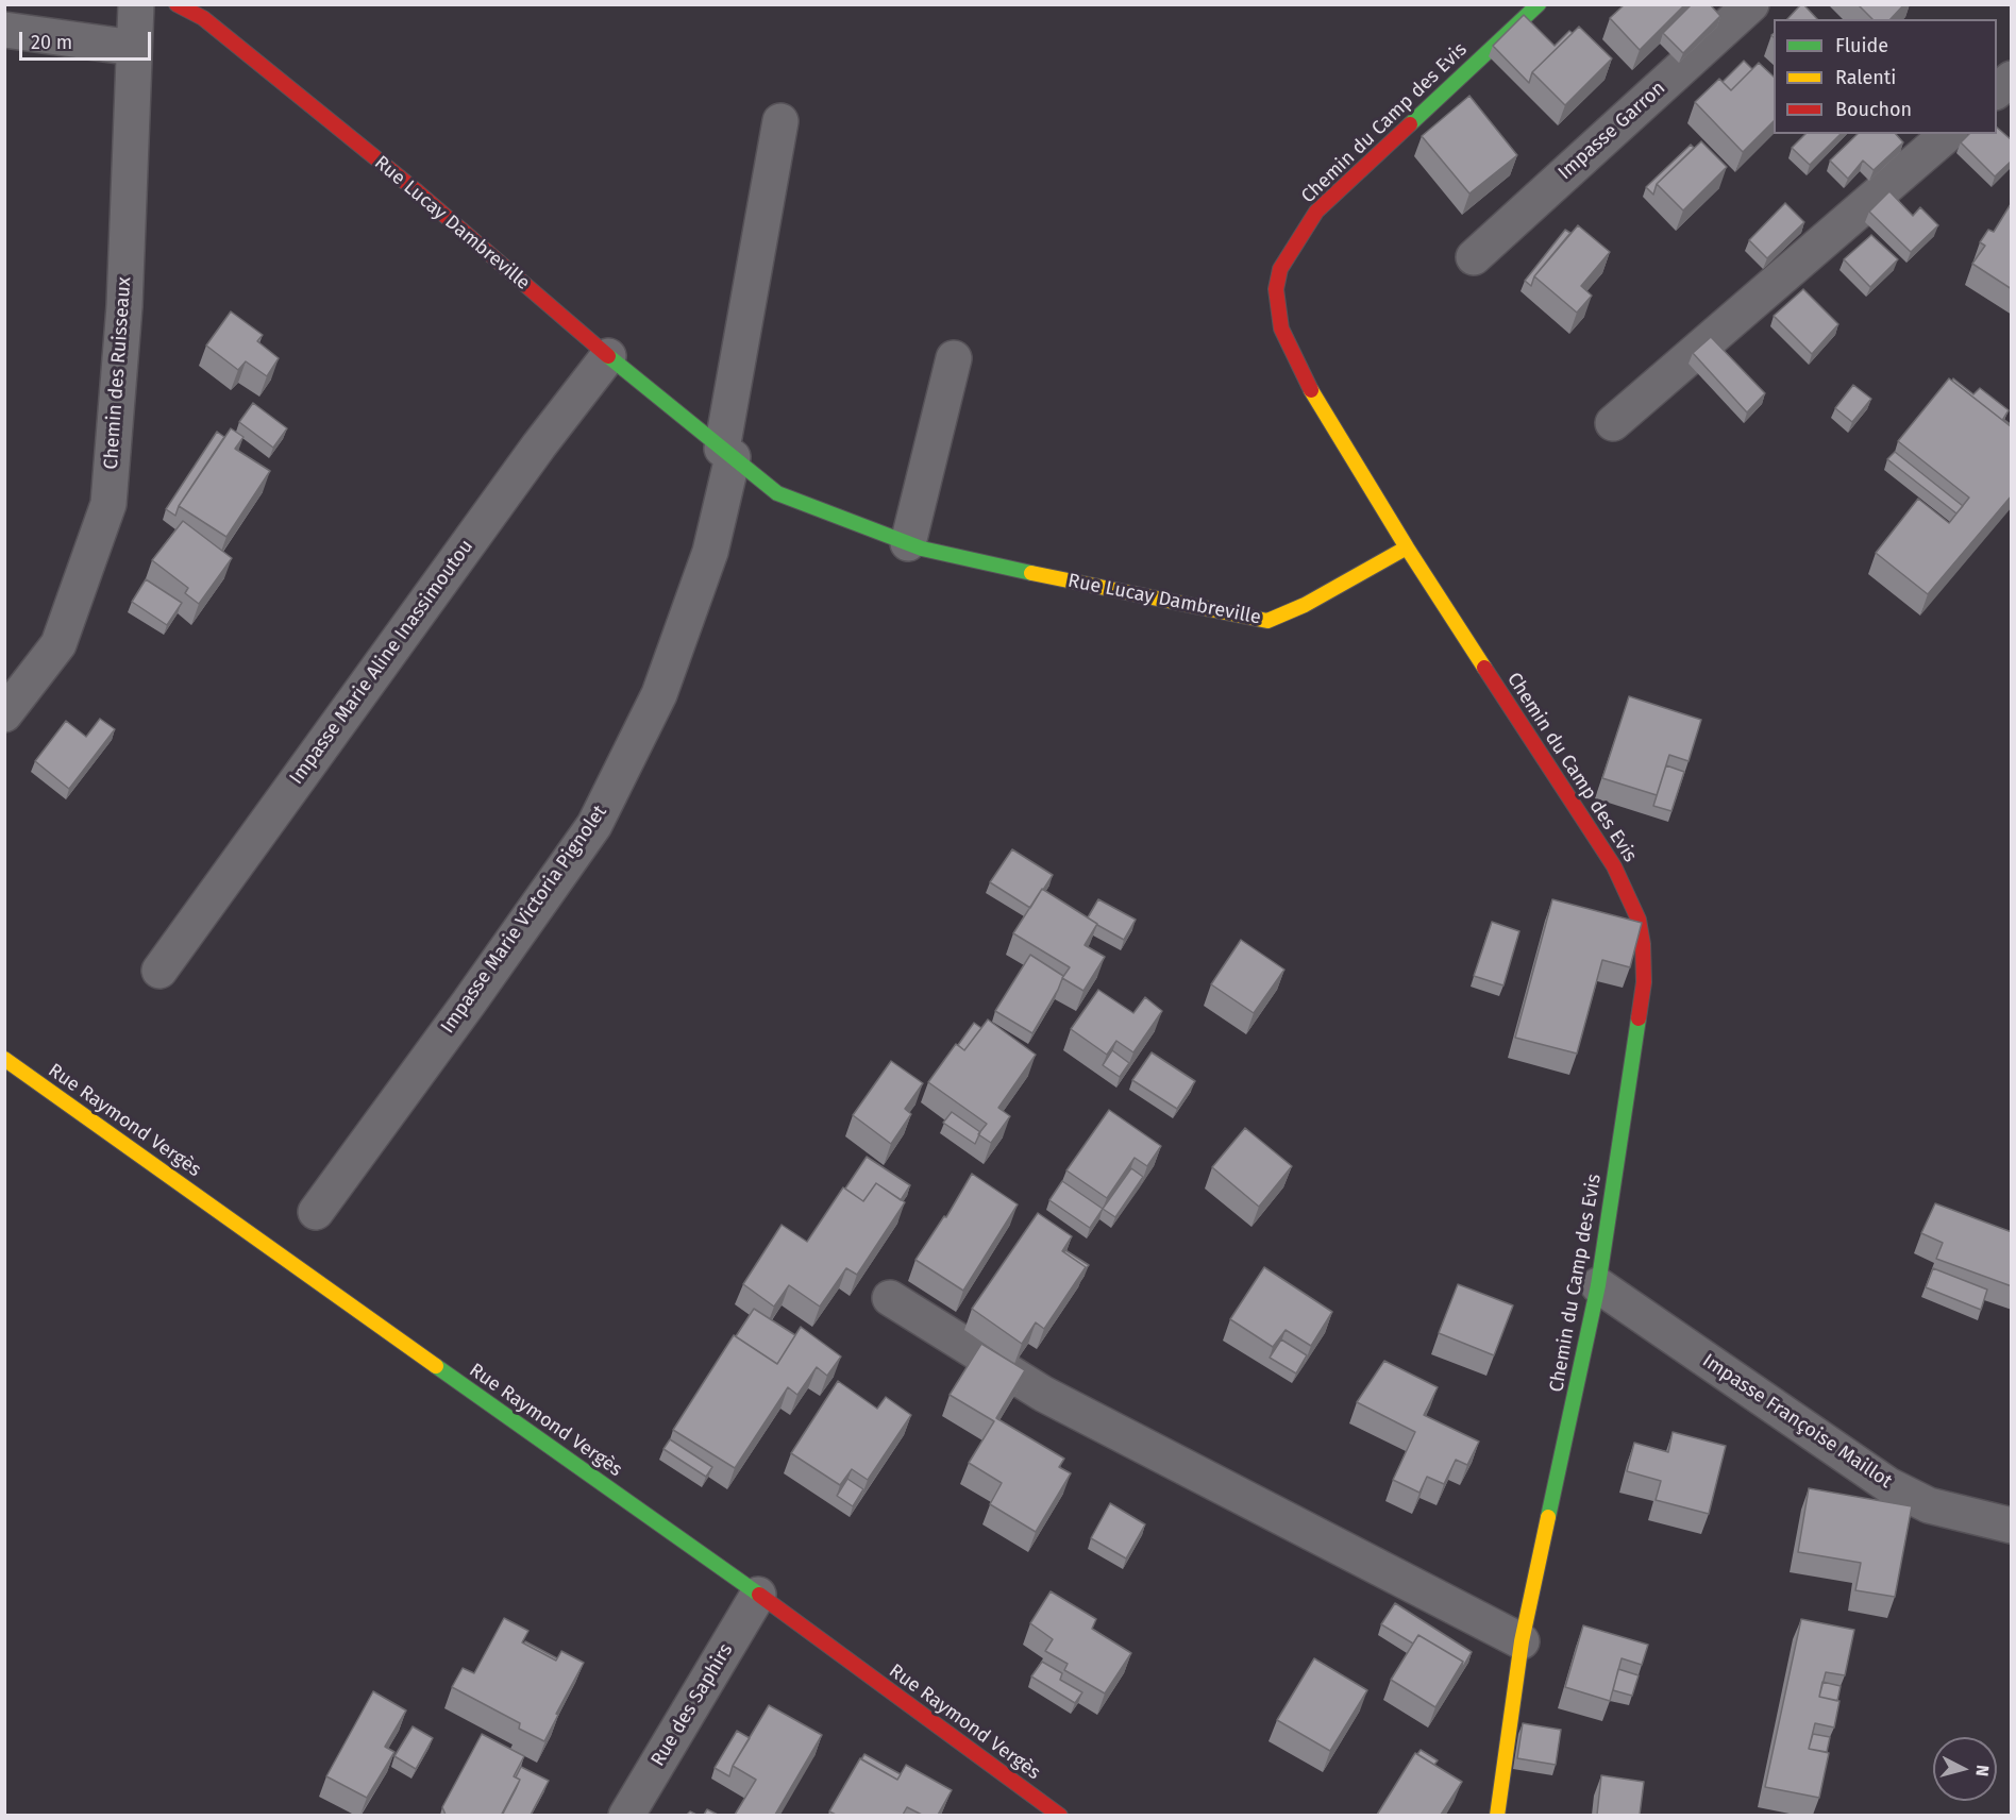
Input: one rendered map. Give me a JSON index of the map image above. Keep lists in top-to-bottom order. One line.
{"streets":{"street":["Chemin du Camp des Evis","Impasse Garron","Rue Lucay Dambreville","Chemin des Ruisseaux","Impasse Marie Aline Inassimoutou","Impasse Marie Victoria Pignolet","Rue Raymond Vergès","Impasse Françoise Maillot","Rue des Saphirs"]},"crossings":[["Chemin du Camp des Evis","Rue Lucay Dambreville"],["Chemin du Camp des Evis","Impasse Françoise Maillot"],["Rue Lucay Dambreville","Impasse Marie Aline Inassimoutou"],["Rue Lucay Dambreville","Impasse Marie Victoria Pignolet"],["Rue Raymond Vergès","Rue des Saphirs"]],"legend":["Fluide","Ralenti","Bouchon"],"scale_bar":"20 m","north":"right"}
